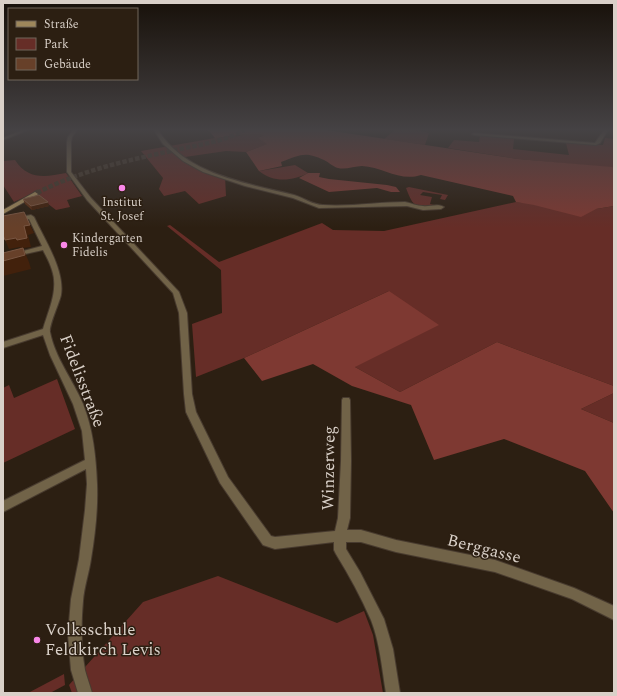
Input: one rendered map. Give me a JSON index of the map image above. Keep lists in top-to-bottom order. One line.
{"streets":{"street":["Fidelisstraße","Winzerweg","Berggasse"]},"crossings":[["Winzerweg","Berggasse"]],"places":["Institut St. Josef","Kindergarten Fidelis","Volksschule Feldkirch Levis"],"legend":["Straße","Park","Gebäude"]}
